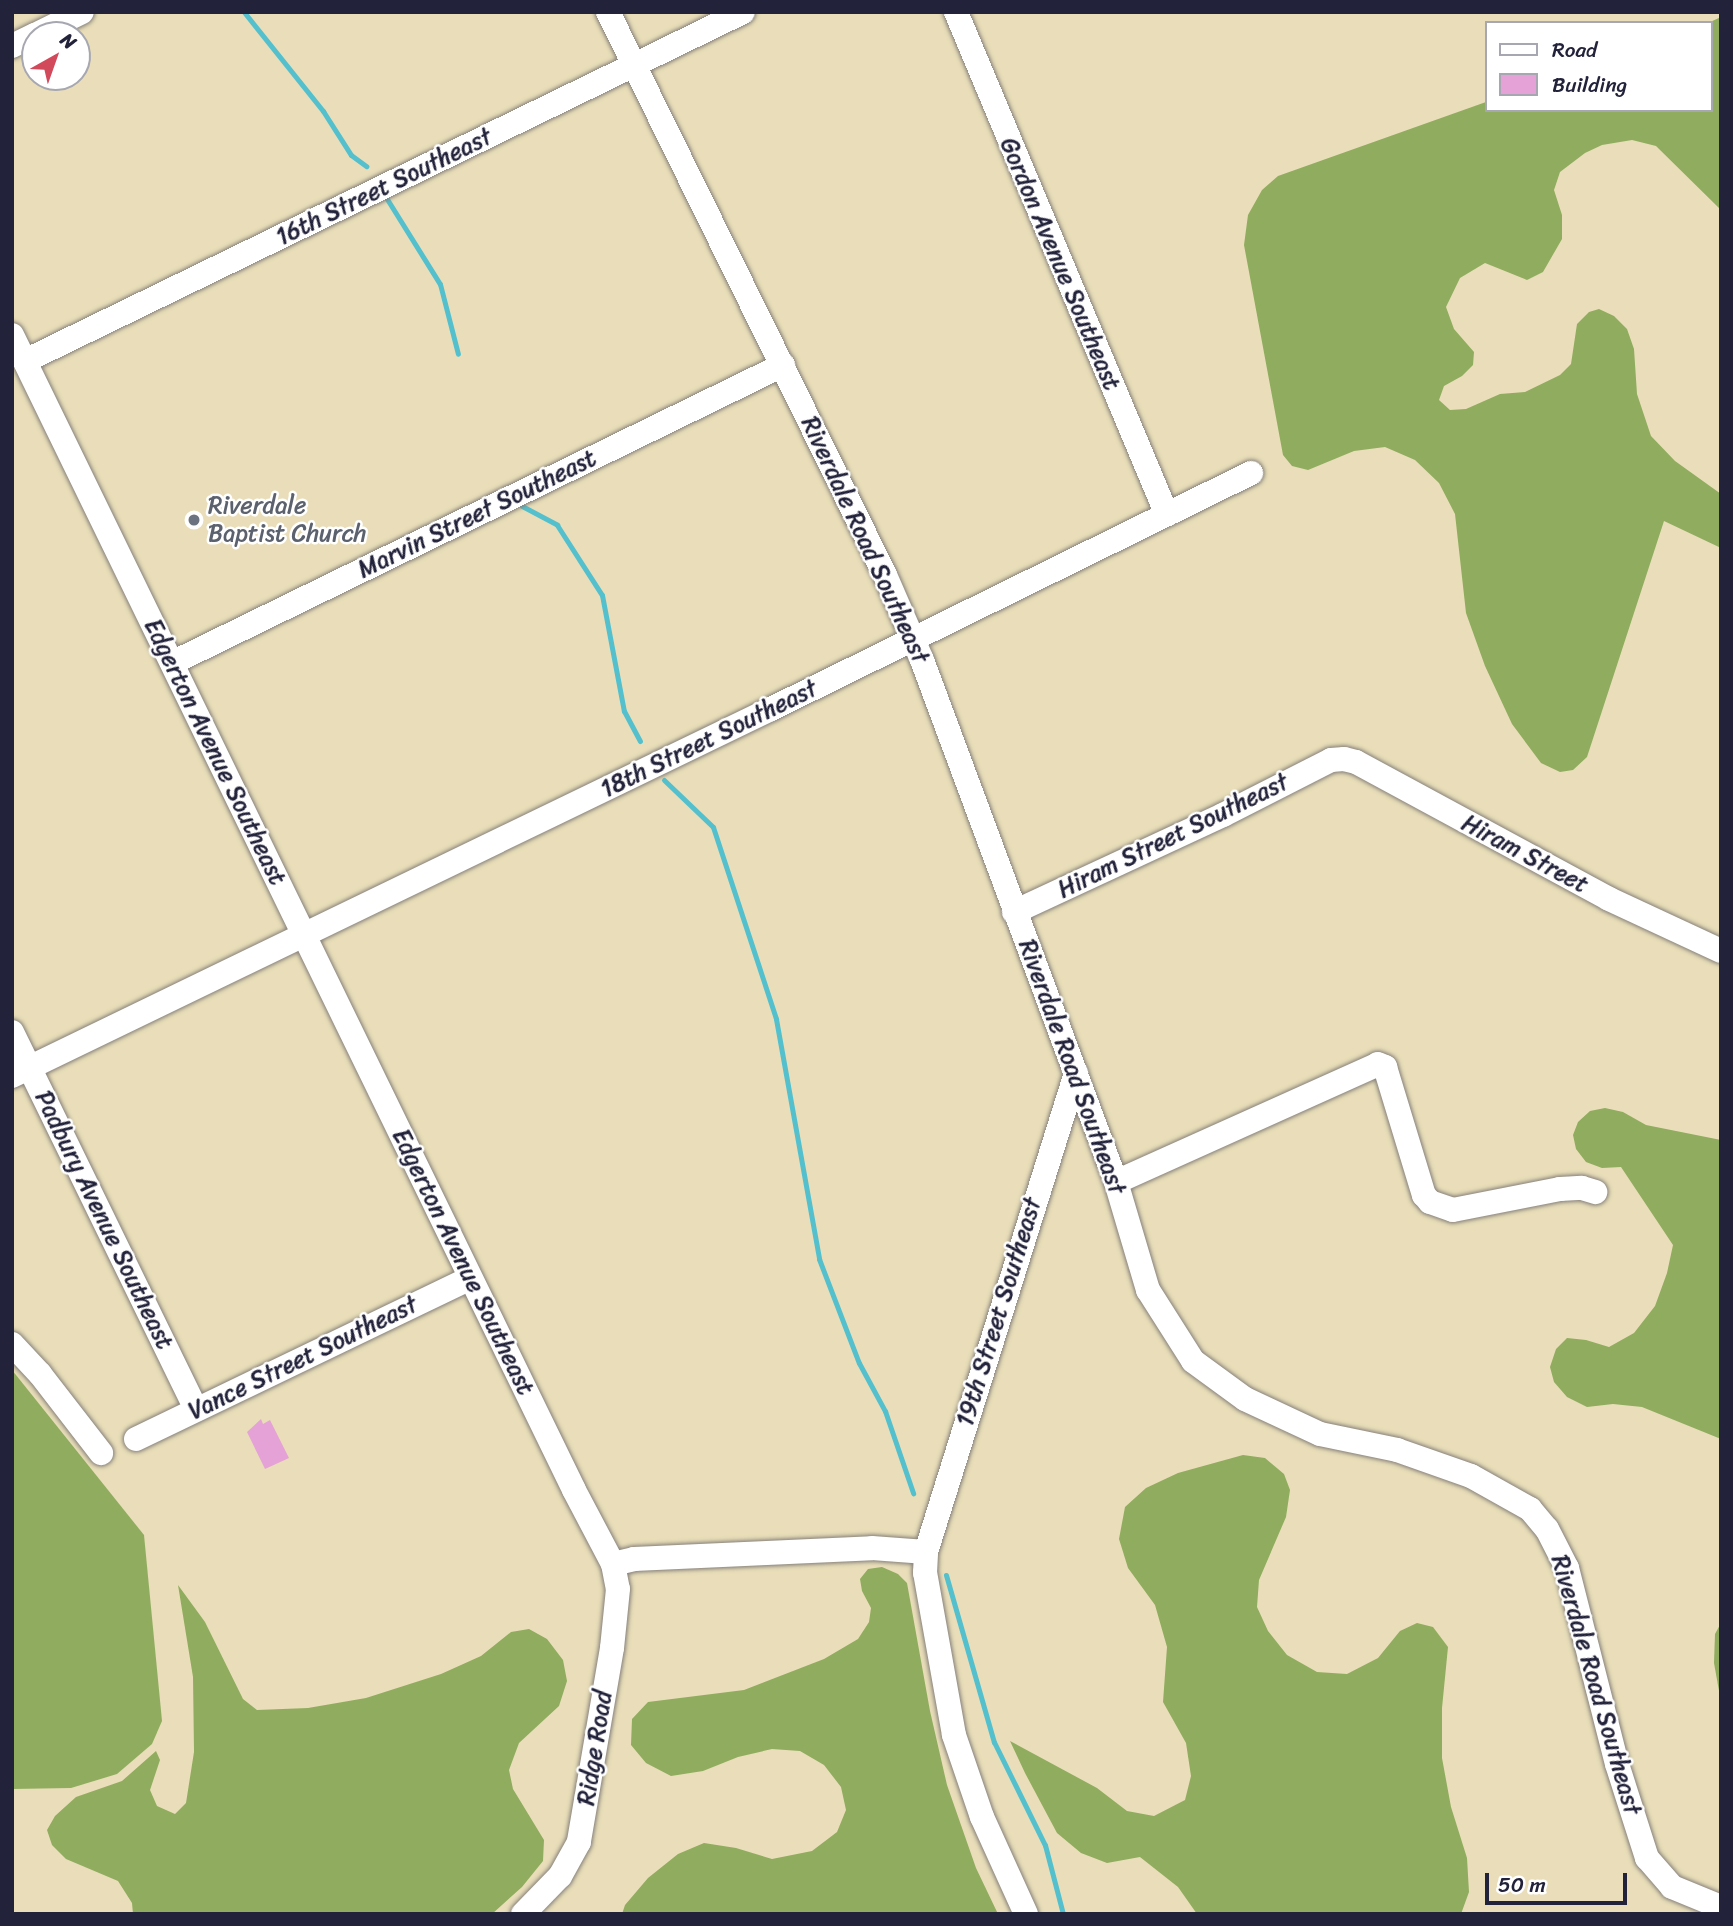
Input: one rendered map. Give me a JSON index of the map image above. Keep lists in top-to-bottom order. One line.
{"streets":{"street":["16th Street Southeast","Gordon Avenue Southeast","Marvin Street Southeast","Riverdale Road Southeast","18th Street Southeast","Edgerton Avenue Southeast","Hiram Street Southeast","Hiram Street","Padbury Avenue Southeast","19th Street Southeast","Vance Street Southeast","Ridge Road"]},"crossings":[["16th Street Southeast","Riverdale Road Southeast"],["16th Street Southeast","Edgerton Avenue Southeast"],["Gordon Avenue Southeast","18th Street Southeast"],["Marvin Street Southeast","Riverdale Road Southeast"],["Marvin Street Southeast","Edgerton Avenue Southeast"],["Riverdale Road Southeast","18th Street Southeast"],["Riverdale Road Southeast","Hiram Street Southeast"],["Riverdale Road Southeast","19th Street Southeast"],["18th Street Southeast","Edgerton Avenue Southeast"],["18th Street Southeast","Padbury Avenue Southeast"],["Edgerton Avenue Southeast","Vance Street Southeast"],["Edgerton Avenue Southeast","Ridge Road"],["Hiram Street Southeast","Hiram Street"],["Padbury Avenue Southeast","Vance Street Southeast"]],"places":["Riverdale Baptist Church"],"legend":["Road","Building"],"scale_bar":"50 m","north":"top right"}
